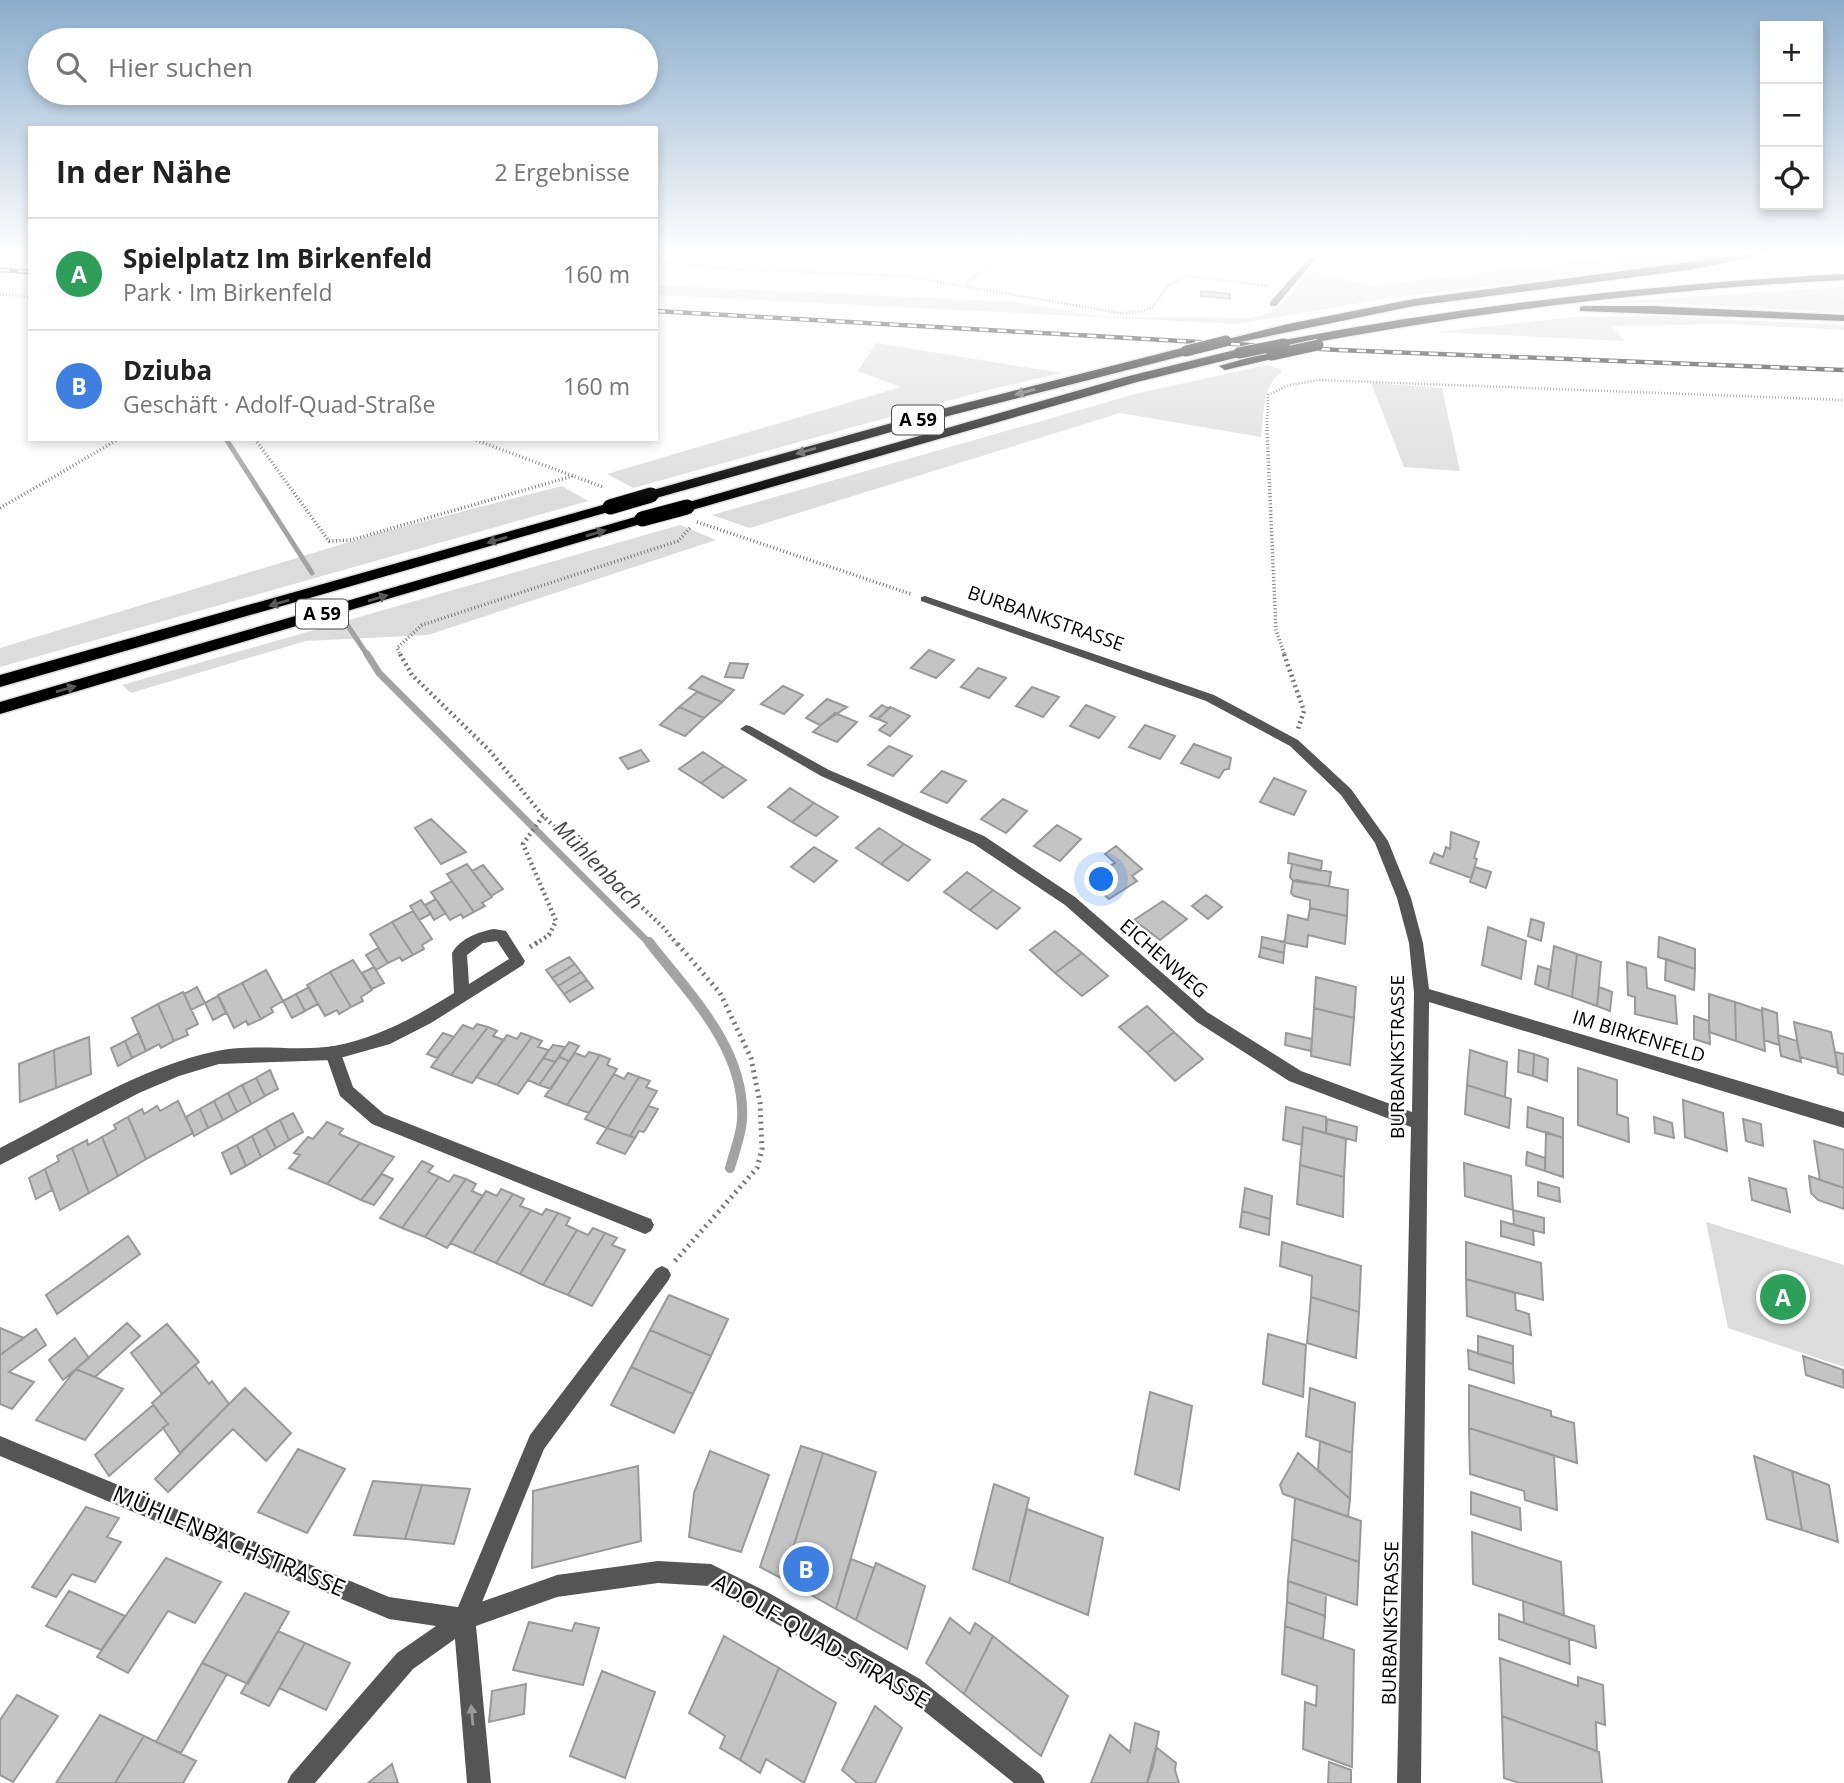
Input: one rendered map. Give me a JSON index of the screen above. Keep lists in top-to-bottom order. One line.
{"streets":{"highway":["A 59"],"street":["BURBANKSTRASSE","EICHENWEG","IM BIRKENFELD","MÜHLENBACHSTRASSE","ADOLF-QUAD-STRASSE"]},"crossings":[["BURBANKSTRASSE","EICHENWEG"],["BURBANKSTRASSE","IM BIRKENFELD"],["MÜHLENBACHSTRASSE","ADOLF-QUAD-STRASSE"]],"water":["Mühlenbach"],"page":{"map_buttons":["+","−"],"search":"Hier suchen","heading":["In der Nähe","2 Ergebnisse"],"list":[{"mark":"A","name":"Spielplatz Im Birkenfeld","note":"Park · Im Birkenfeld","value":"160 m"},{"mark":"B","name":"Dziuba","note":"Geschäft · Adolf-Quad-Straße","value":"160 m"}],"pins":["A","B"]}}
